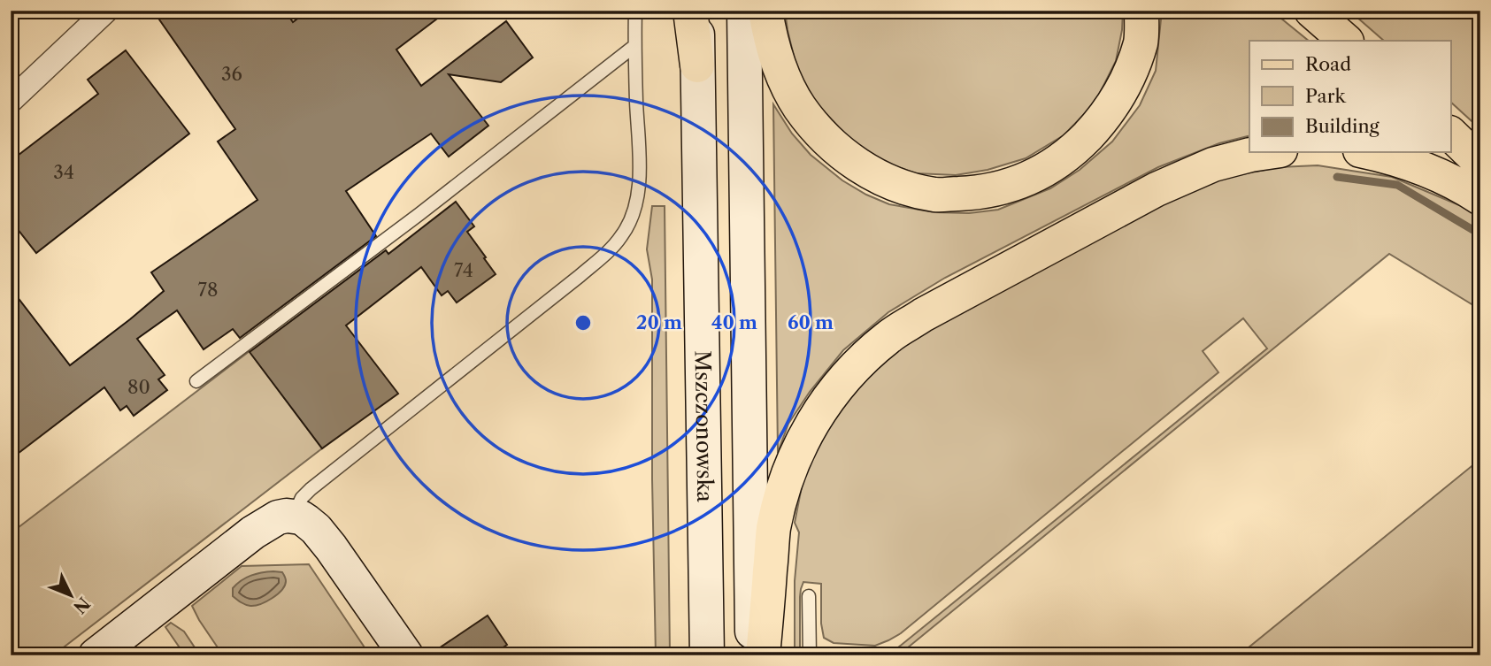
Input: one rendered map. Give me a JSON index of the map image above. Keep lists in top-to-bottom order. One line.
{"streets":{"main road":["Mszczonowska"]},"house_numbers":["36","34","74","78","80"],"legend":["Road","Park","Building"],"north":"bottom right","rings":["20 m","40 m","60 m"]}
